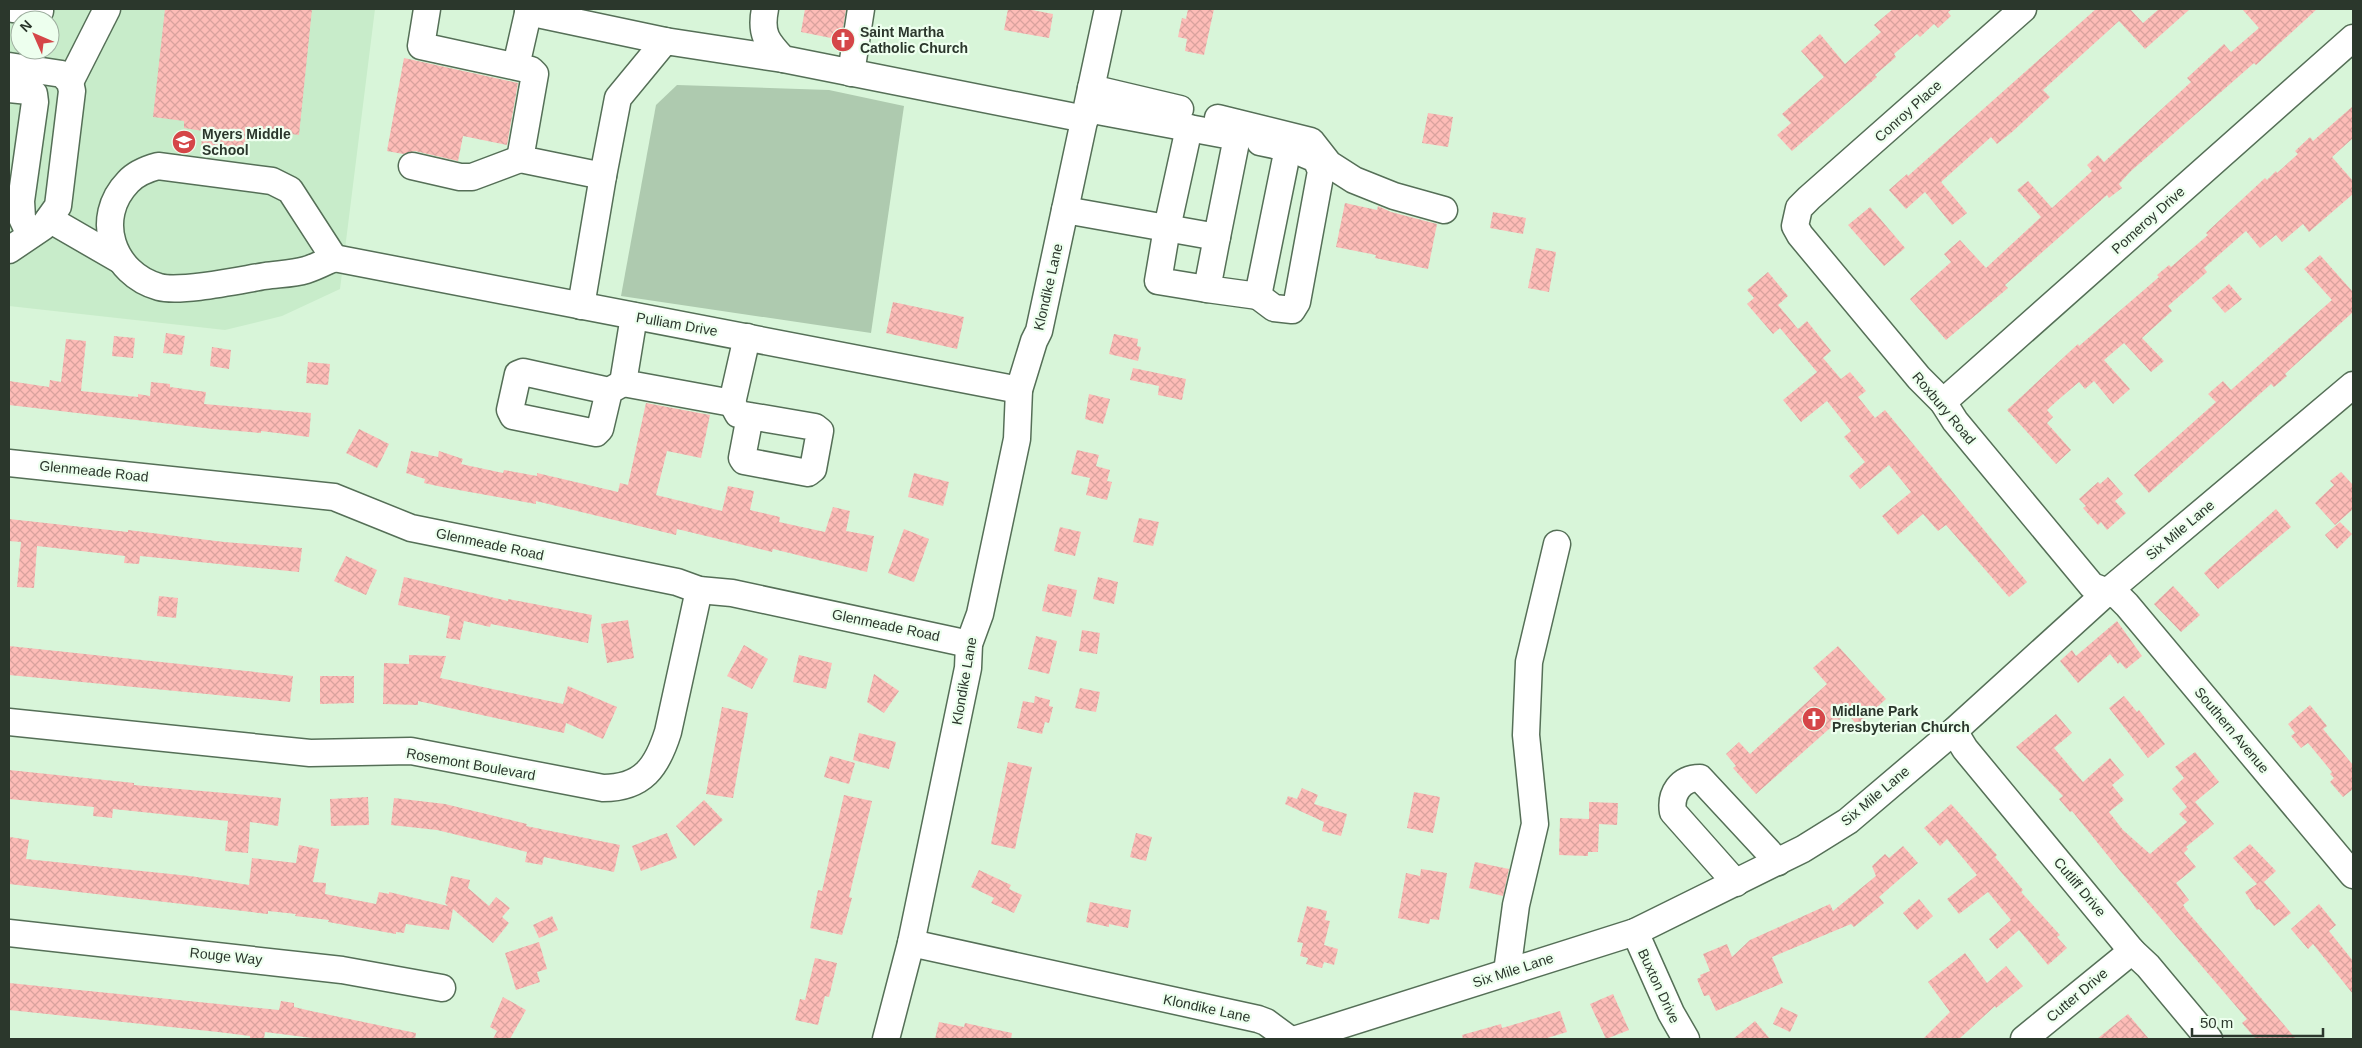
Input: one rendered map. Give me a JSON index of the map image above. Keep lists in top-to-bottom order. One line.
{"streets":{"street":["Conroy Place","Pomeroy Drive","Klondike Lane","Pulliam Drive","Roxbury Road","Glenmeade Road","Six Mile Lane","Southern Avenue","Rosemont Boulevard","Cutliff Drive","Rouge Way","Buxton Drive","Cutter Drive"]},"crossings":[["Conroy Place","Roxbury Road"],["Pomeroy Drive","Roxbury Road"],["Klondike Lane","Pulliam Drive"],["Klondike Lane","Glenmeade Road"],["Roxbury Road","Six Mile Lane"],["Roxbury Road","Southern Avenue"],["Glenmeade Road","Rosemont Boulevard"],["Six Mile Lane","Southern Avenue"],["Six Mile Lane","Cutliff Drive"],["Six Mile Lane","Buxton Drive"],["Cutliff Drive","Cutter Drive"]],"places":{"church":["Saint Martha Catholic Church","Midlane Park Presbyterian Church"],"school or university":["Myers Middle School"]},"scale_bar":"50 m","north":"top left"}
